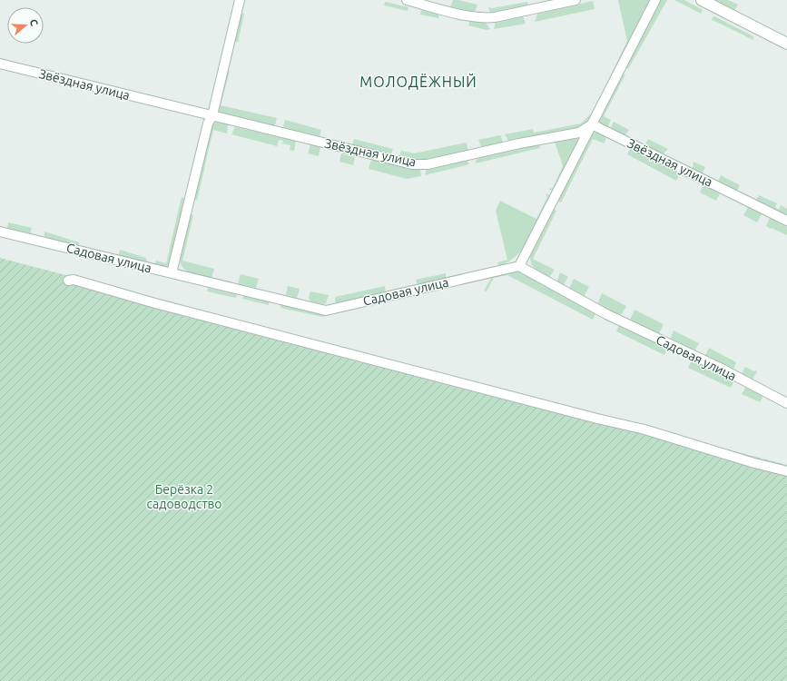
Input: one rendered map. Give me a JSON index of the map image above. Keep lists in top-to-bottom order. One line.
{"streets":{"street":["Звёздная улица","Садовая улица"]},"districts":["МОЛОДЁЖНЫЙ"],"parks":["Берёзка 2 садоводство"],"north":"right"}
